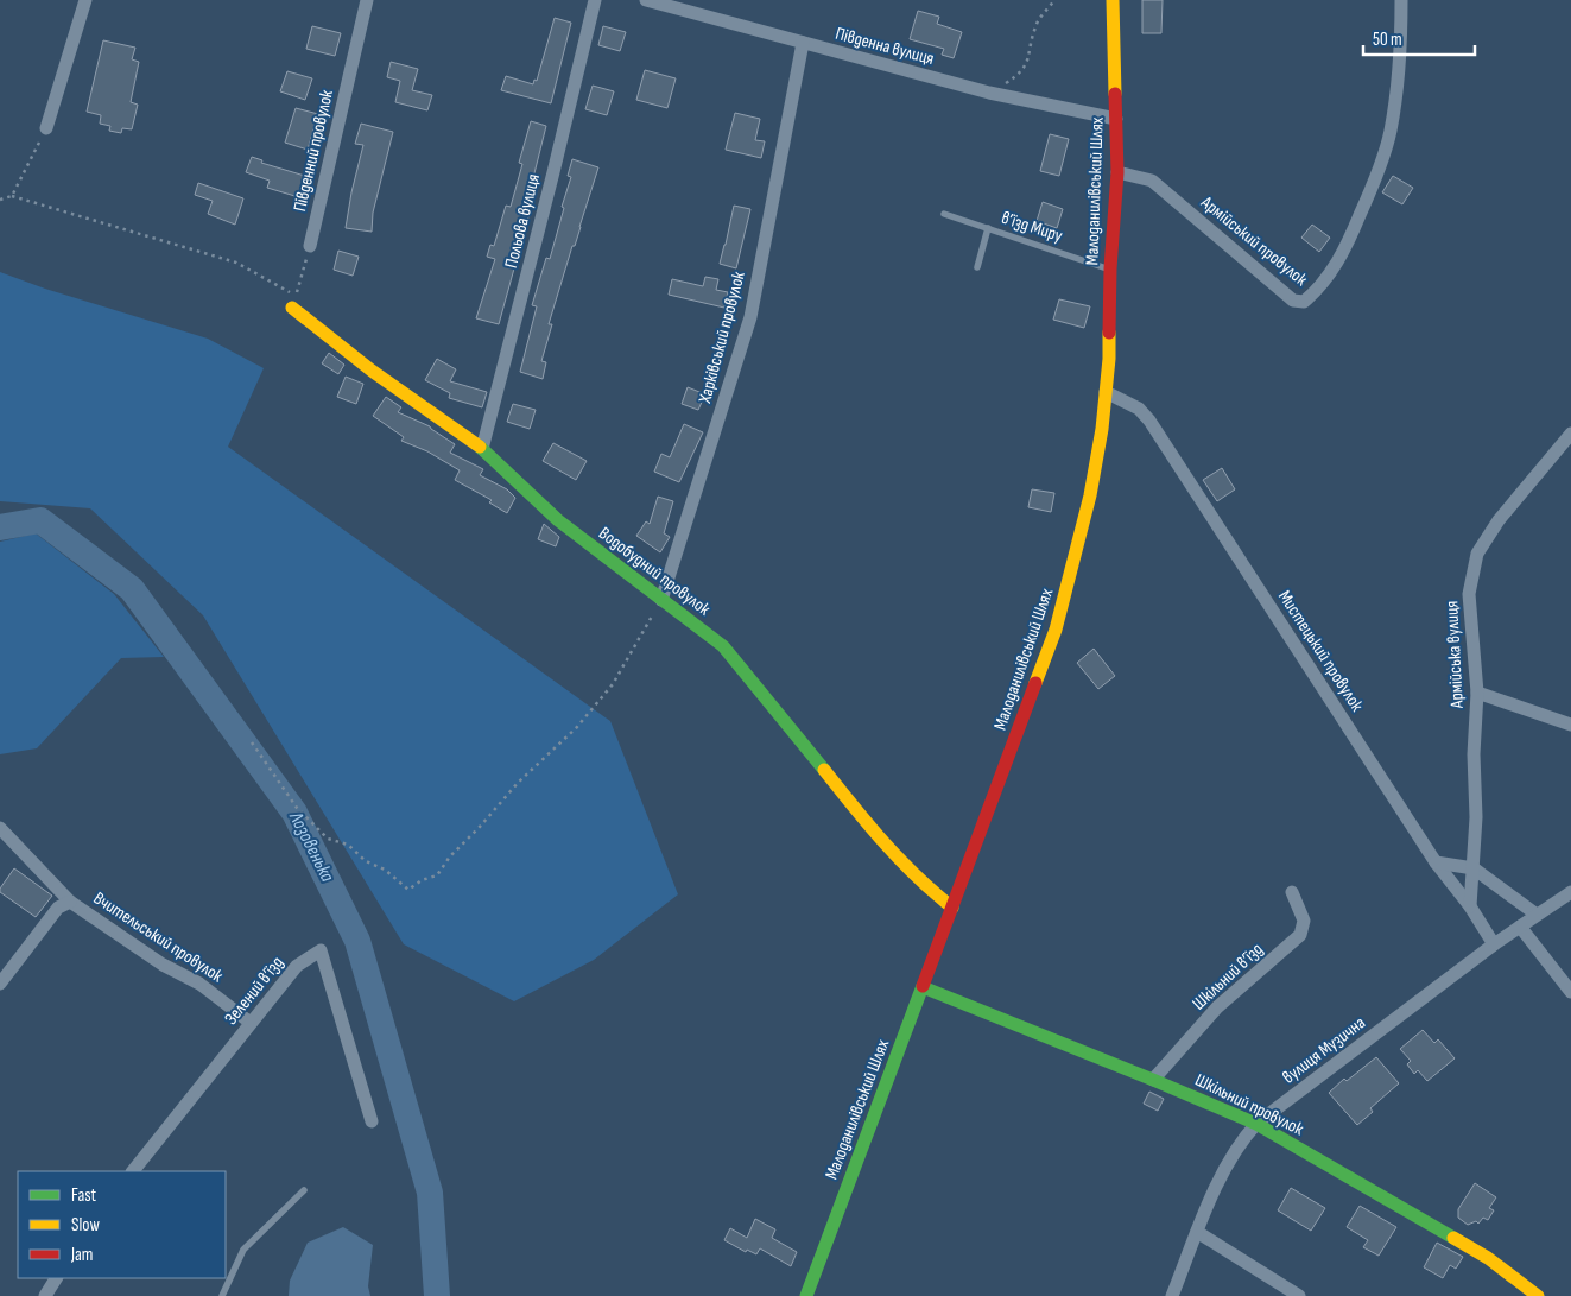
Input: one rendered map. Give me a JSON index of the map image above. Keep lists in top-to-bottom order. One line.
{"streets":{"street":["Південна вулиця","Південний провулок","Малоданилівський Шлях","Польова вулиця","Армійський провулок","Харківський провулок","Водобудний провулок","Мистецький провулок","Армійська вулиця","Вчительський провулок","Шкільний в’їзд","Зелений в’їзд","вулиця Музична","Шкільний провулок"],"lane":["в’їзд Миру"]},"crossings":[["Південна вулиця","Малоданилівський Шлях"],["Південна вулиця","Харківський провулок"],["Малоданилівський Шлях","в’їзд Миру"],["Малоданилівський Шлях","Армійський провулок"],["Малоданилівський Шлях","Водобудний провулок"],["Малоданилівський Шлях","Мистецький провулок"],["Малоданилівський Шлях","Шкільний провулок"],["Польова вулиця","Водобудний провулок"],["Харківський провулок","Водобудний провулок"],["Мистецький провулок","Армійська вулиця"],["Мистецький провулок","вулиця Музична"],["Вчительський провулок","Зелений в’їзд"],["Шкільний в’їзд","Шкільний провулок"],["вулиця Музична","Шкільний провулок"]],"water":["Лозовенька"],"legend":["Fast","Slow","Jam"],"scale_bar":"50 m"}
